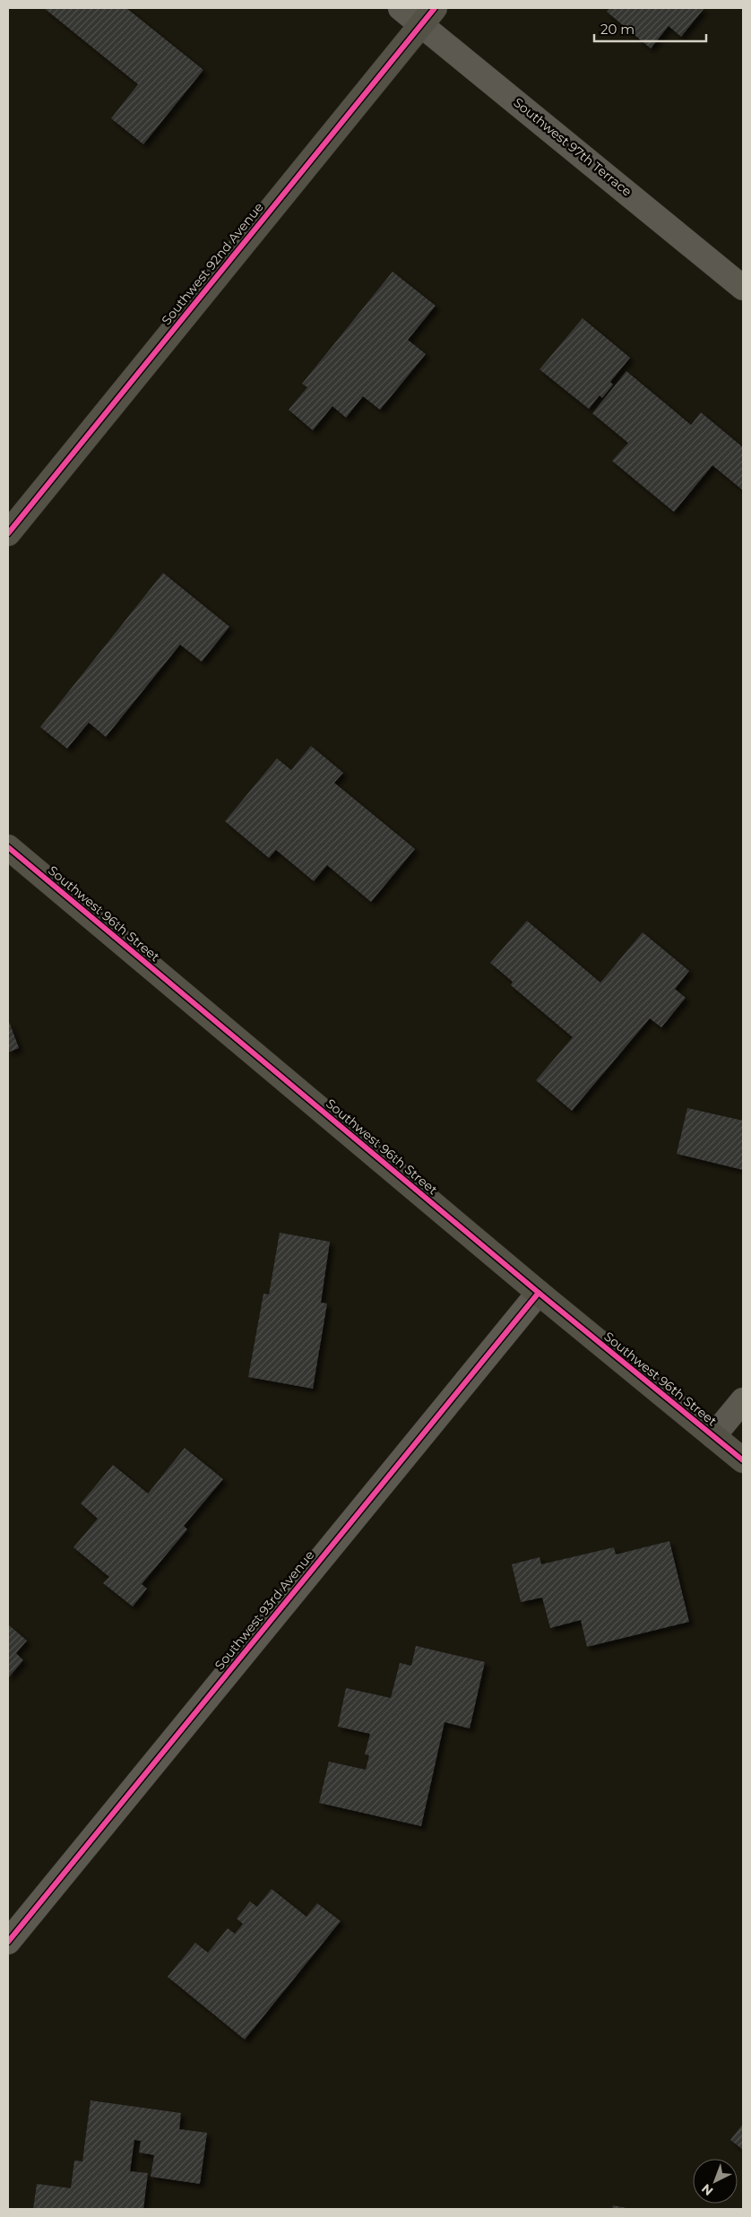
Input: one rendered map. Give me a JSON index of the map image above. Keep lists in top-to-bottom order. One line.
{"streets":{"street":["Southwest 97th Terrace","Southwest 92nd Avenue","Southwest 96th Street","Southwest 93rd Avenue"]},"crossings":[["Southwest 97th Terrace","Southwest 92nd Avenue"],["Southwest 96th Street","Southwest 93rd Avenue"]],"scale_bar":"20 m","north":"bottom left"}
